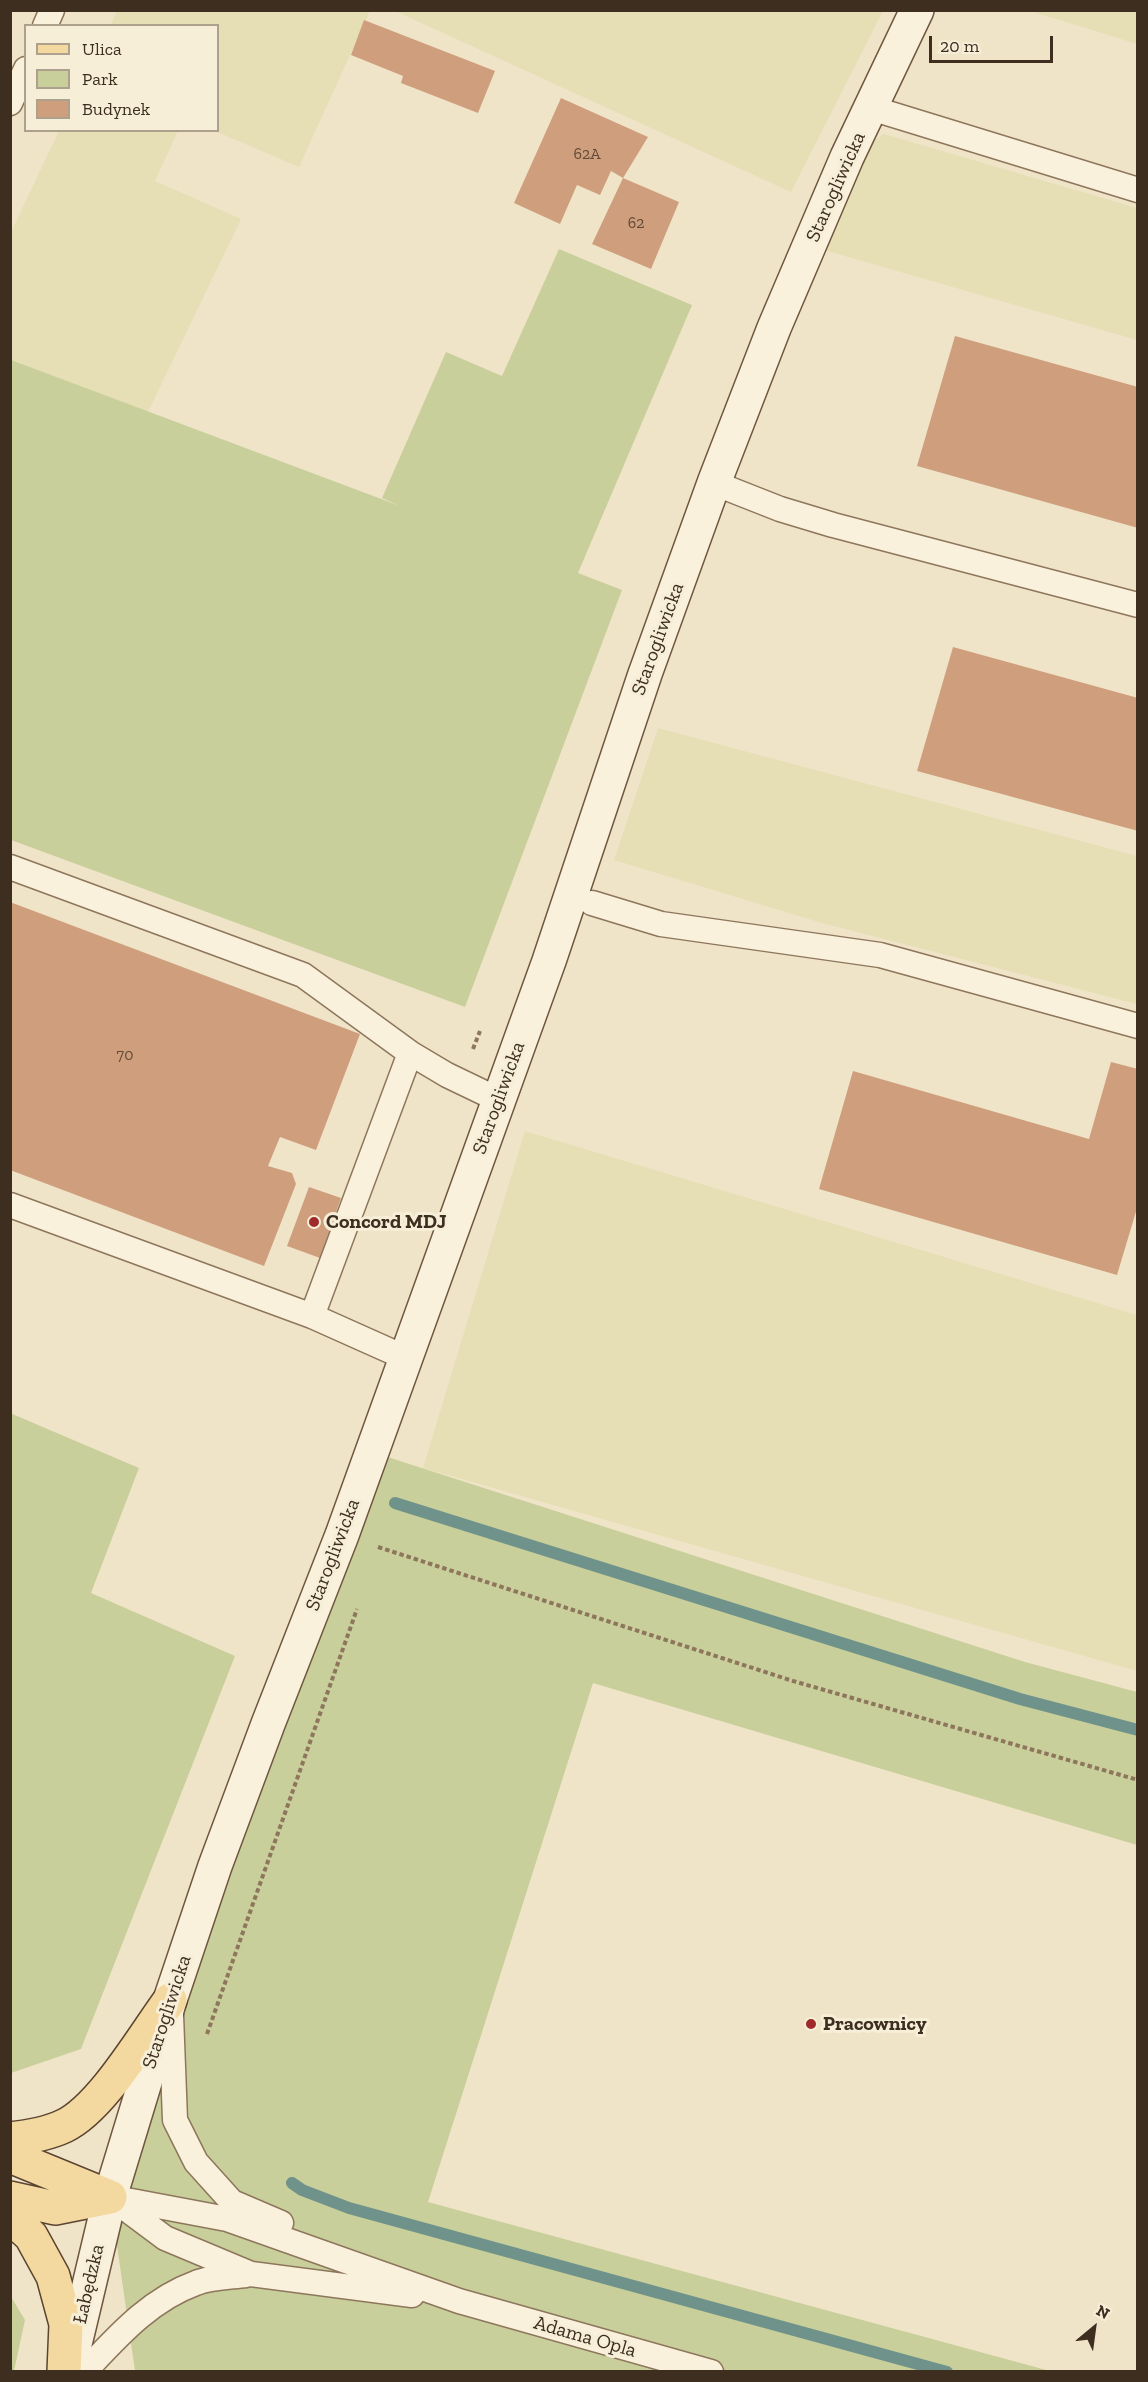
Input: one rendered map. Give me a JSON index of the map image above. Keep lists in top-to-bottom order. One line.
{"streets":{"street":["Starogliwicka","Łabędzka"],"lane":["Adama Opla"]},"crossings":[["Starogliwicka","Łabędzka"]],"places":["Concord MDJ","Pracownicy"],"house_numbers":["62A","62","70"],"legend":["Ulica","Park","Budynek"],"scale_bar":"20 m","north":"top right"}
